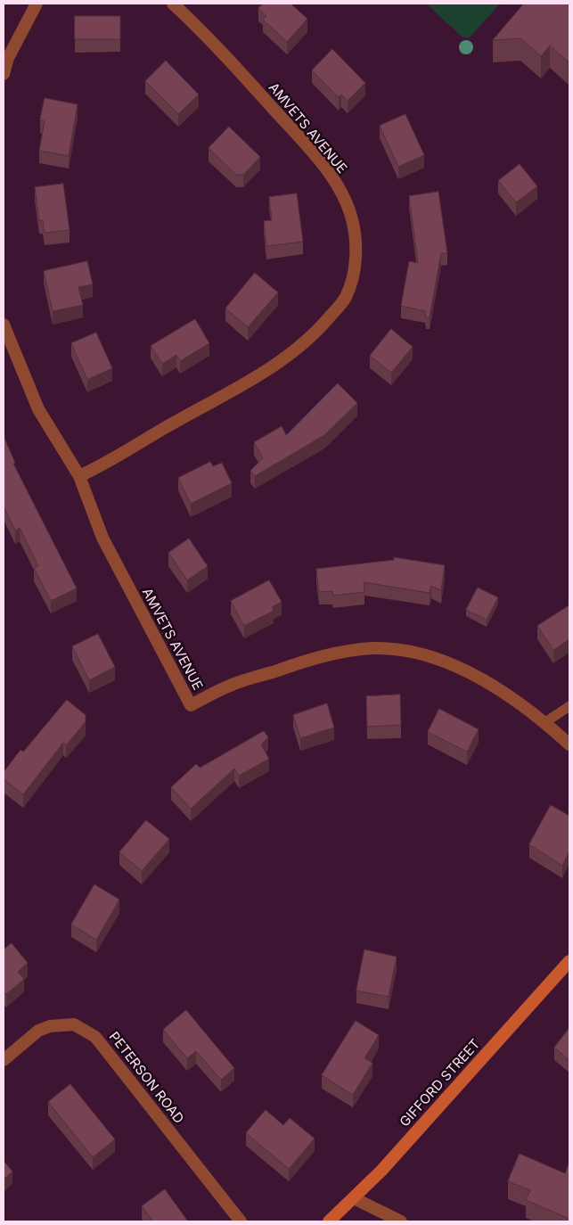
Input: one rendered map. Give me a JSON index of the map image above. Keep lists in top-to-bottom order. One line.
{"streets":{"main road":["GIFFORD STREET"],"street":["AMVETS AVENUE","PETERSON ROAD"]}}
